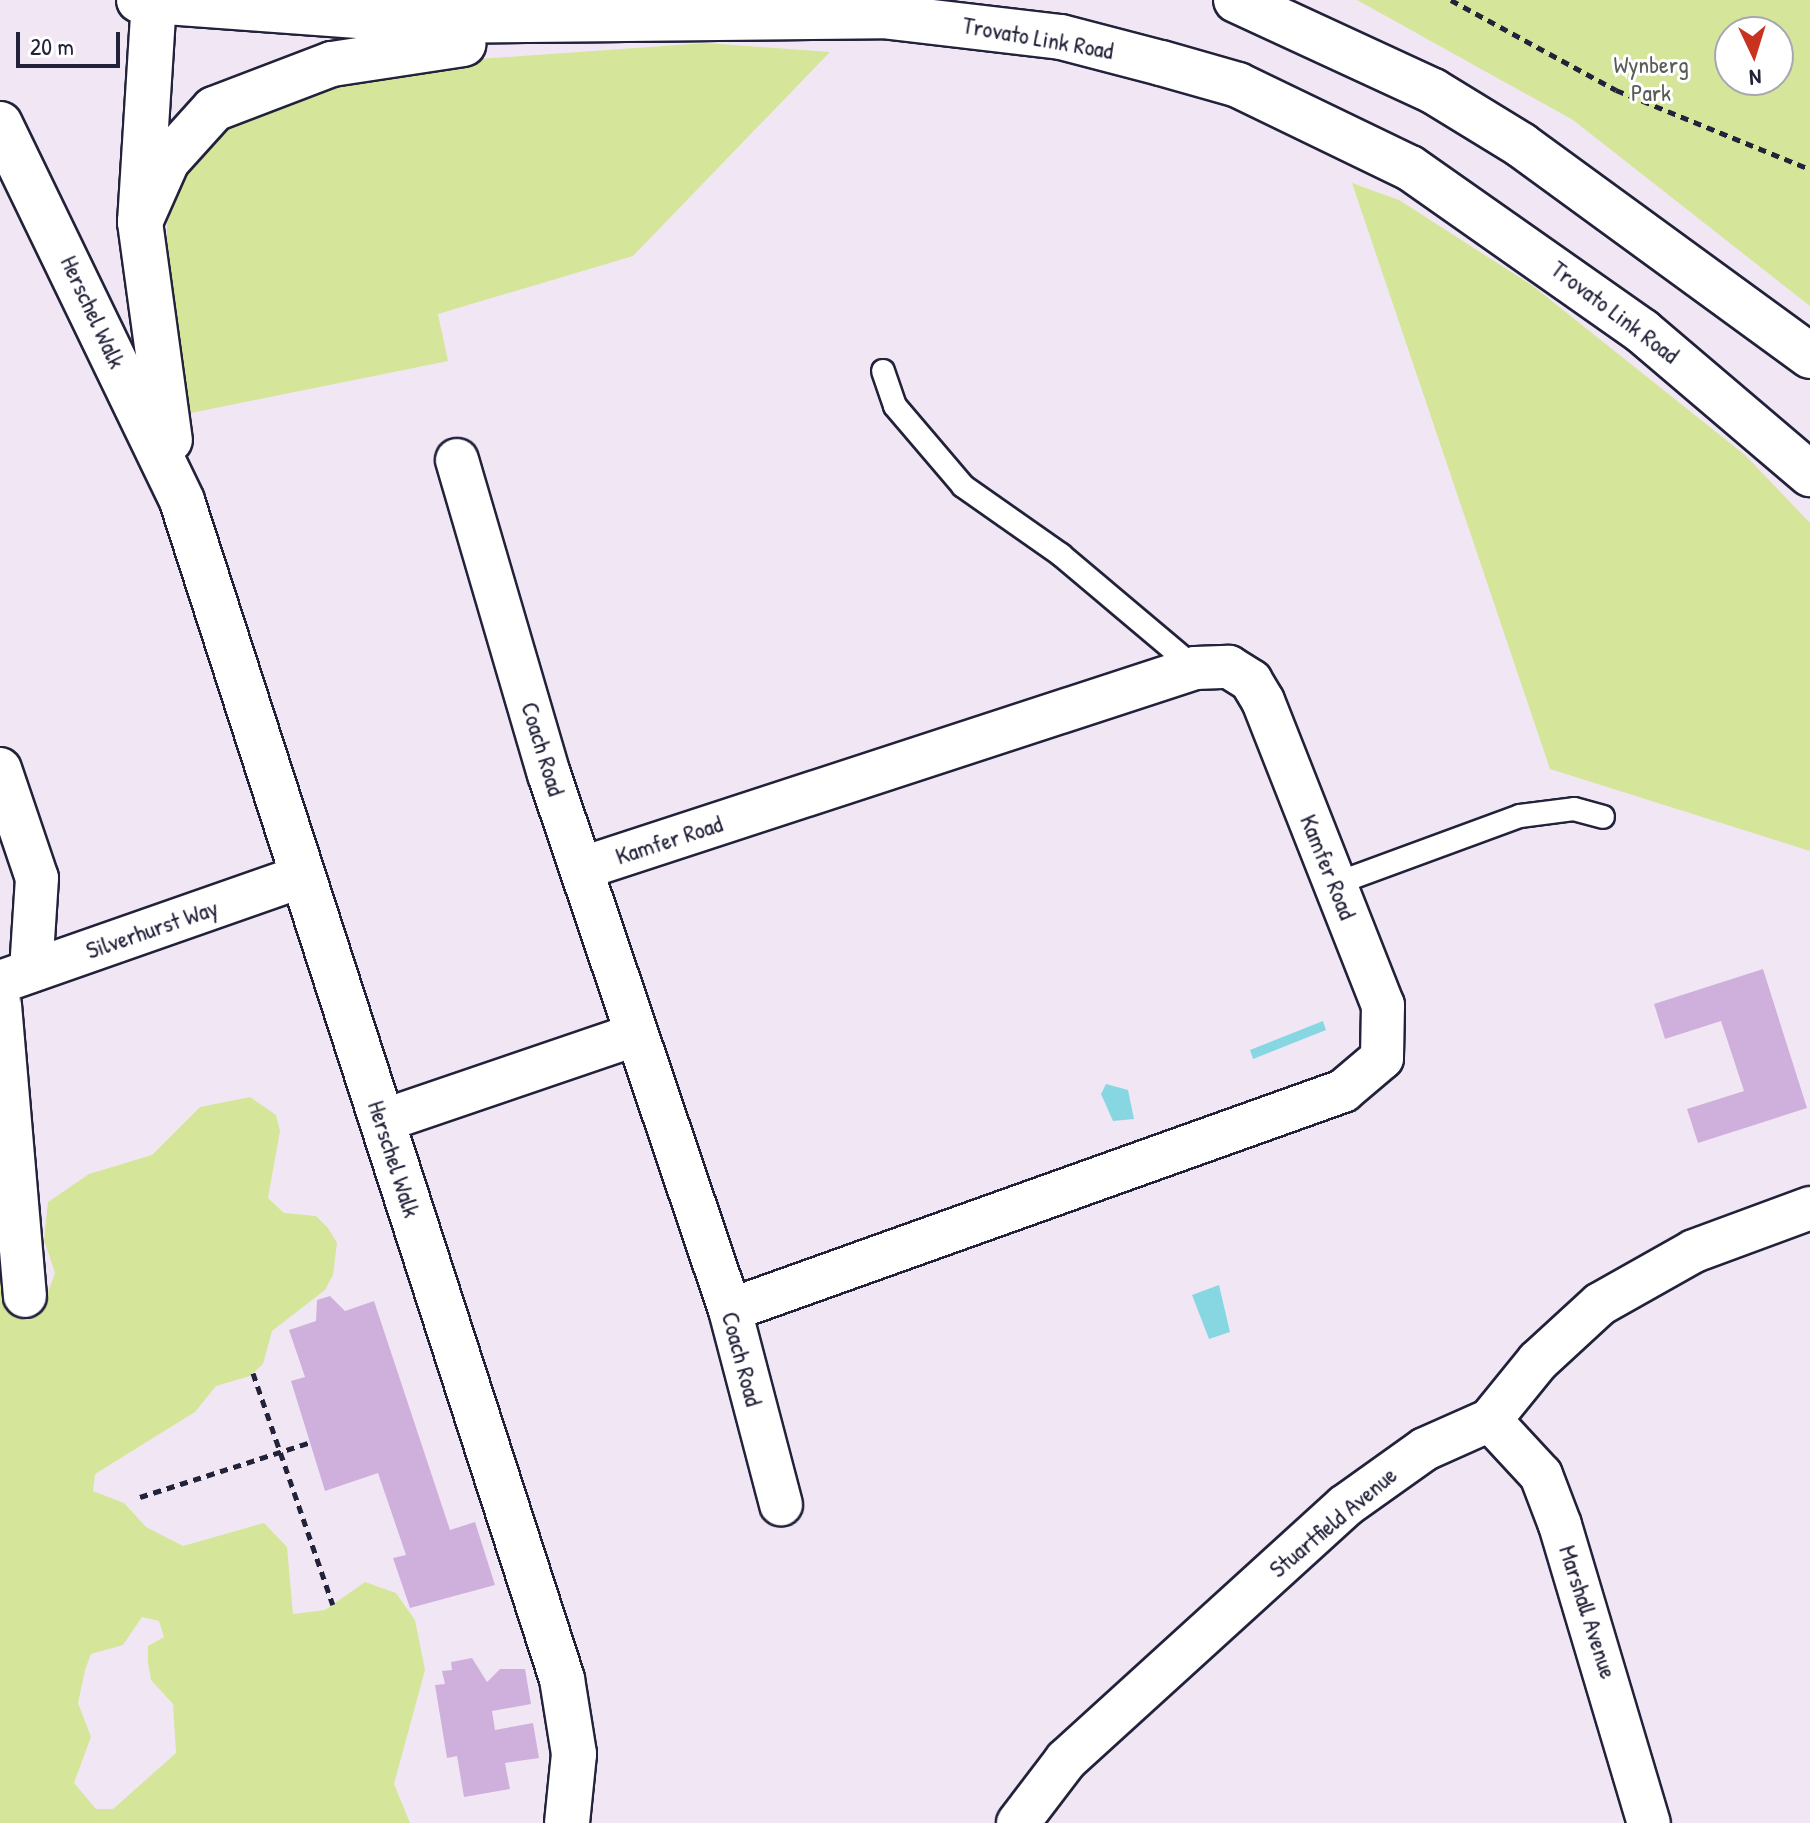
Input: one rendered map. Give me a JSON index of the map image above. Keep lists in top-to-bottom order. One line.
{"streets":{"main road":["Trovato Link Road","Herschel Walk"],"street":["Coach Road","Kamfer Road","Silverhurst Way","Stuartfield Avenue","Marshall Avenue"]},"crossings":[["Trovato Link Road","Herschel Walk"],["Herschel Walk","Silverhurst Way"],["Coach Road","Kamfer Road"],["Stuartfield Avenue","Marshall Avenue"]],"parks":["Wynberg Park"],"scale_bar":"20 m","north":"bottom"}
